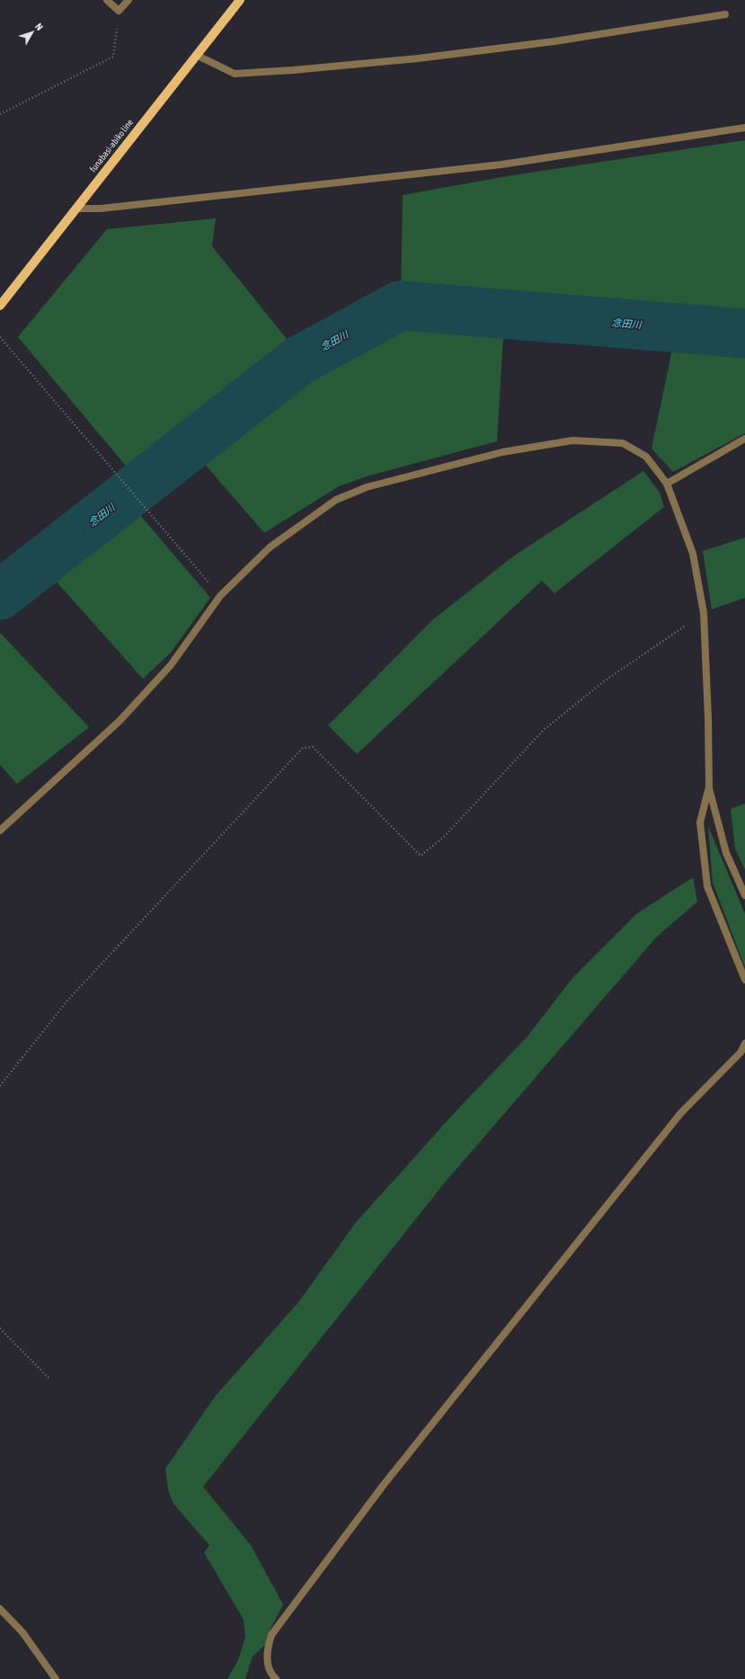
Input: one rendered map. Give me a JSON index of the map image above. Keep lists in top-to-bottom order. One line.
{"streets":{"main road":["funabasi-abiko line"]},"water":["念田川"],"north":"top right"}
